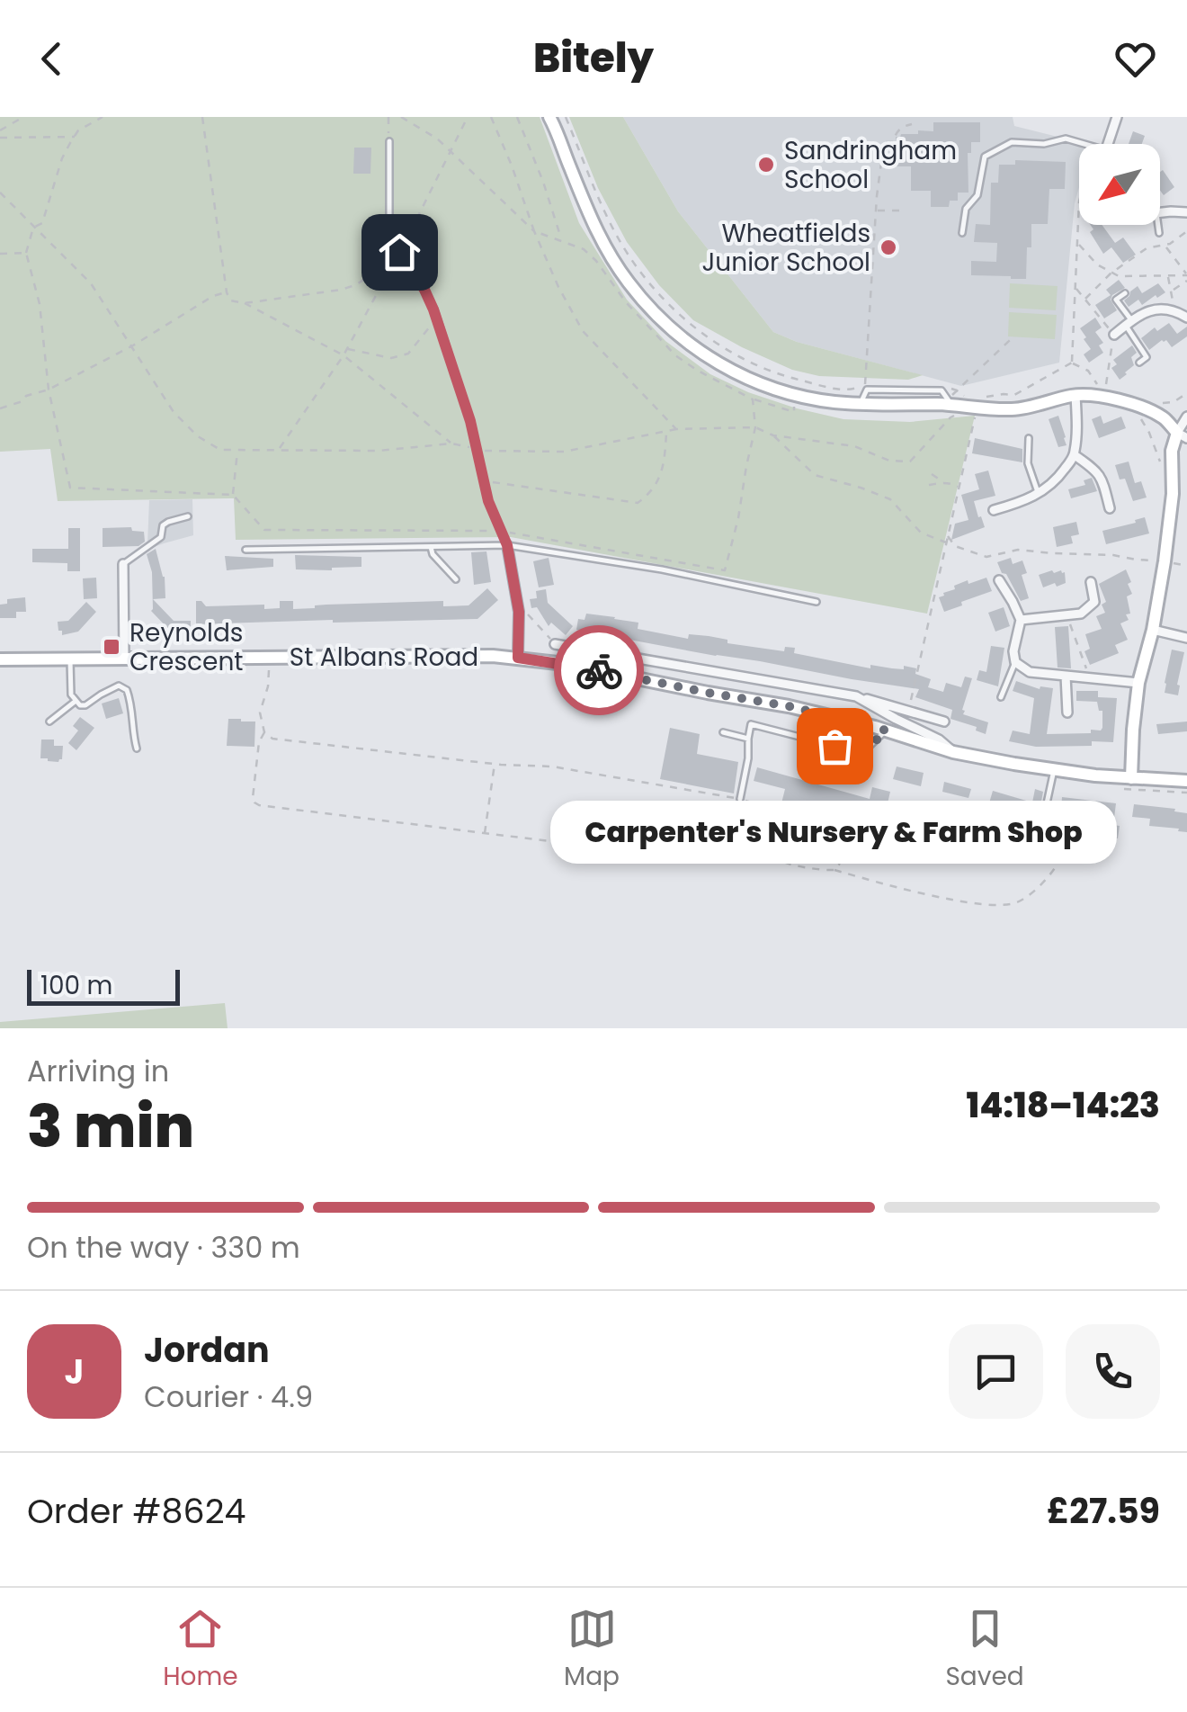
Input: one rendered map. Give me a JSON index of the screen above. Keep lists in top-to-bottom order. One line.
{"streets":{"main road":["St Albans Road"]},"places":{"other":["Sandringham School","Wheatfields Junior School","Carpenter's Nursery & Farm Shop"],"transit":["Reynolds Crescent"]},"scale_bar":"100 m","north":"bottom left","page":{"header":"Bitely","bubble":"Carpenter's Nursery & Farm Shop","scale":"100 m","heading":["3 min","Arriving in","14:18–14:23"],"panel":["Jordan","Courier · 4.9","Order #8624","£27.59"],"bar":"On the way · 330 m","round":"J","tabs":["Home","Map","Saved"]}}
